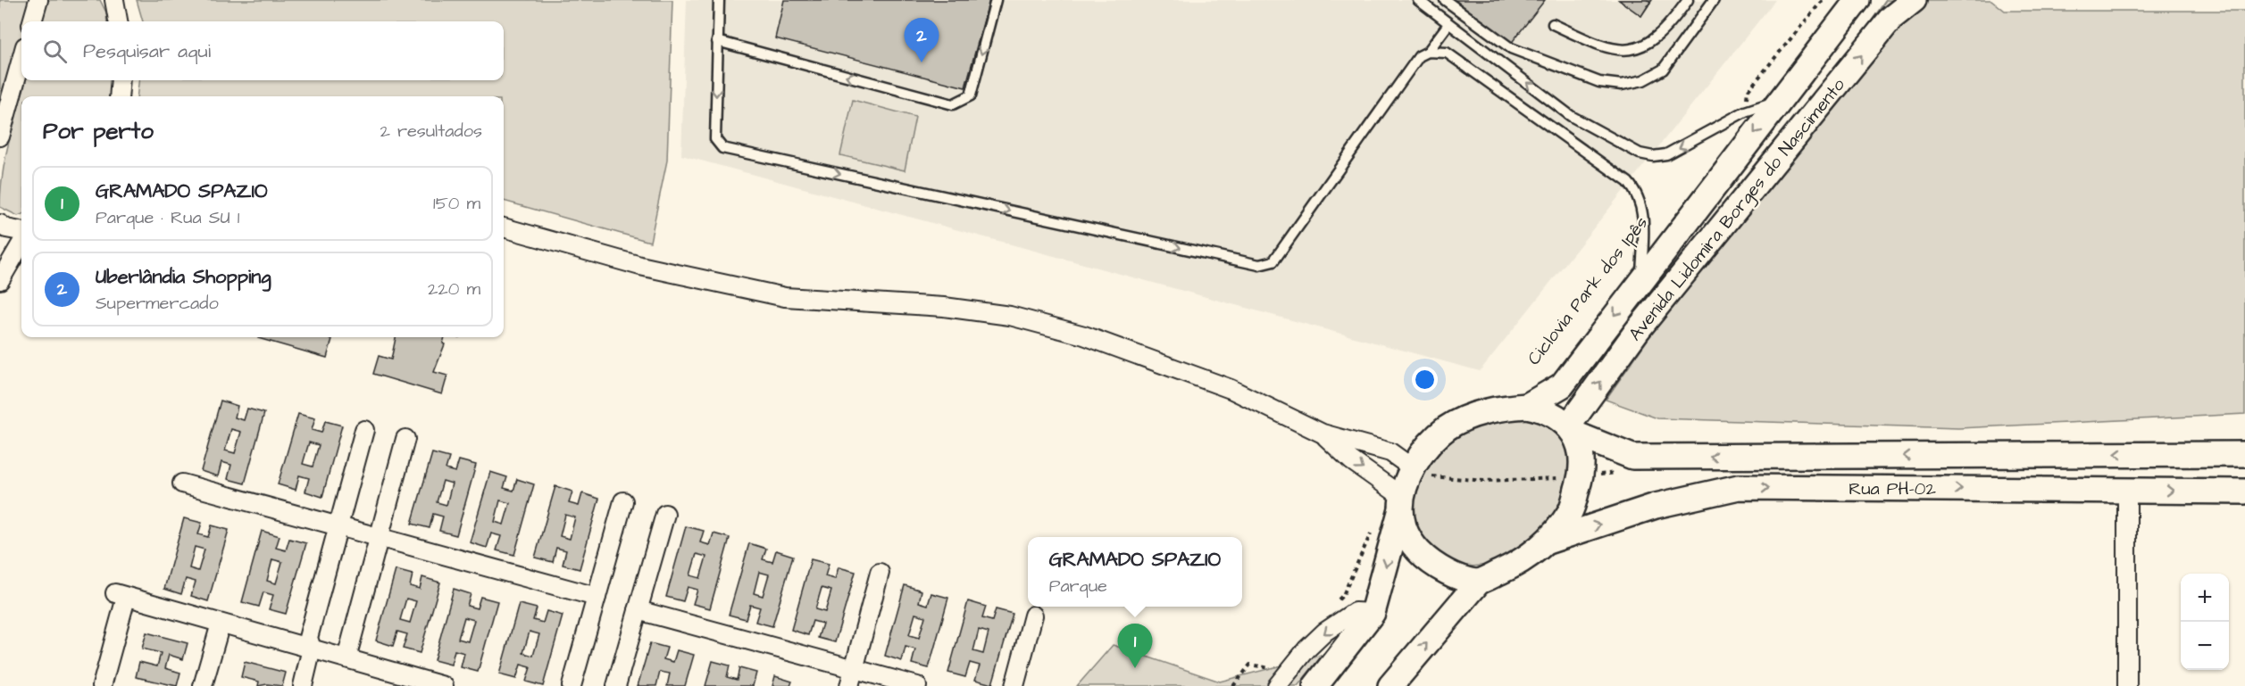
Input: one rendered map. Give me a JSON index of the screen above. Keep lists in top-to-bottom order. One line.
{"streets":{"street":["Avenida Lidomira Borges do Nascimento","Rua PH-02"]},"crossings":[["Avenida Lidomira Borges do Nascimento","Rua PH-02"]],"page":{"pins":["2","1"],"search":"Pesquisar aqui","heading":["Por perto","2 resultados"],"list":[{"mark":"1","name":"GRAMADO SPAZIO","note":"Parque · Rua SU 1","value":"150 m"},{"mark":"2","name":"Uberlândia Shopping","note":"Supermercado","value":"220 m"}],"popup":["GRAMADO SPAZIO","Parque"],"map_buttons":["+","−"]}}
